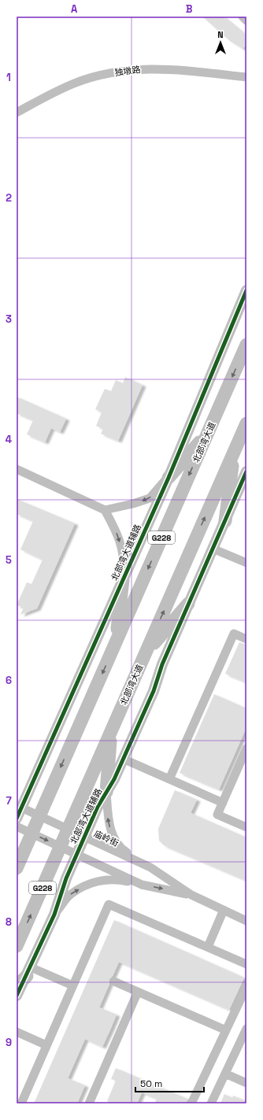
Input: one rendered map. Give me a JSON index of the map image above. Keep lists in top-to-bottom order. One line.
{"streets":{"highway":["北部湾大道","G228"],"main road":["北部湾大道辅路"],"street":["独墩路","庙岭街"]},"crossings":[["北部湾大道","庙岭街"],["北部湾大道辅路","庙岭街"]],"scale_bar":"50 m","north":"top","grid":{"columns":["A","B"],"rows":["1","2","3","4","5","6","7","8","9"]}}
